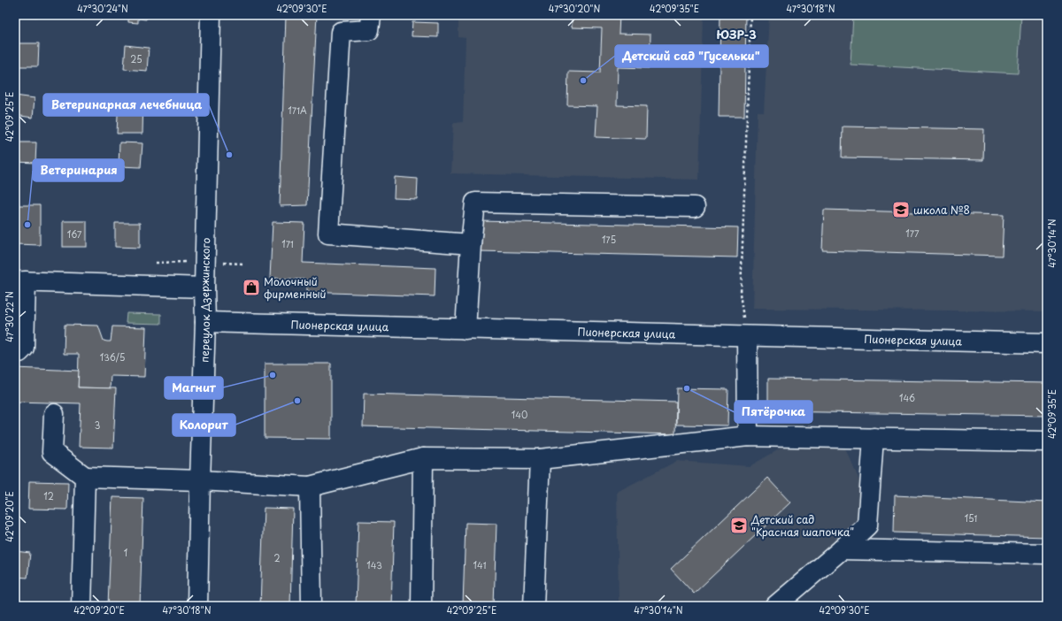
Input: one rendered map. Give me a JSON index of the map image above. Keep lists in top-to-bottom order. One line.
{"streets":{"street":["переулок Дзержинского","Пионерская улица"]},"crossings":[["переулок Дзержинского","Пионерская улица"]],"districts":["ЮЗР-3"],"places":{"other":["Детский сад \"Гусельки\"","Ветеринарная лечебница","Ветеринария","Магнит","Пятёрочка","Колорит"],"school or university":["школа №8","Детский сад \"Красная шапочка\""],"shop":["Молочный фирменный"]},"house_numbers":["25","171А","177","167","175","171","136/5","146","140","3","12","151","1","2","143","141"],"coordinates":["47°30'24\"N","42°09'30\"E","47°30'20\"N","42°09'35\"E","47°30'18\"N","42°09'25\"E","47°30'14\"N","47°30'22\"N","42°09'20\"E"]}
